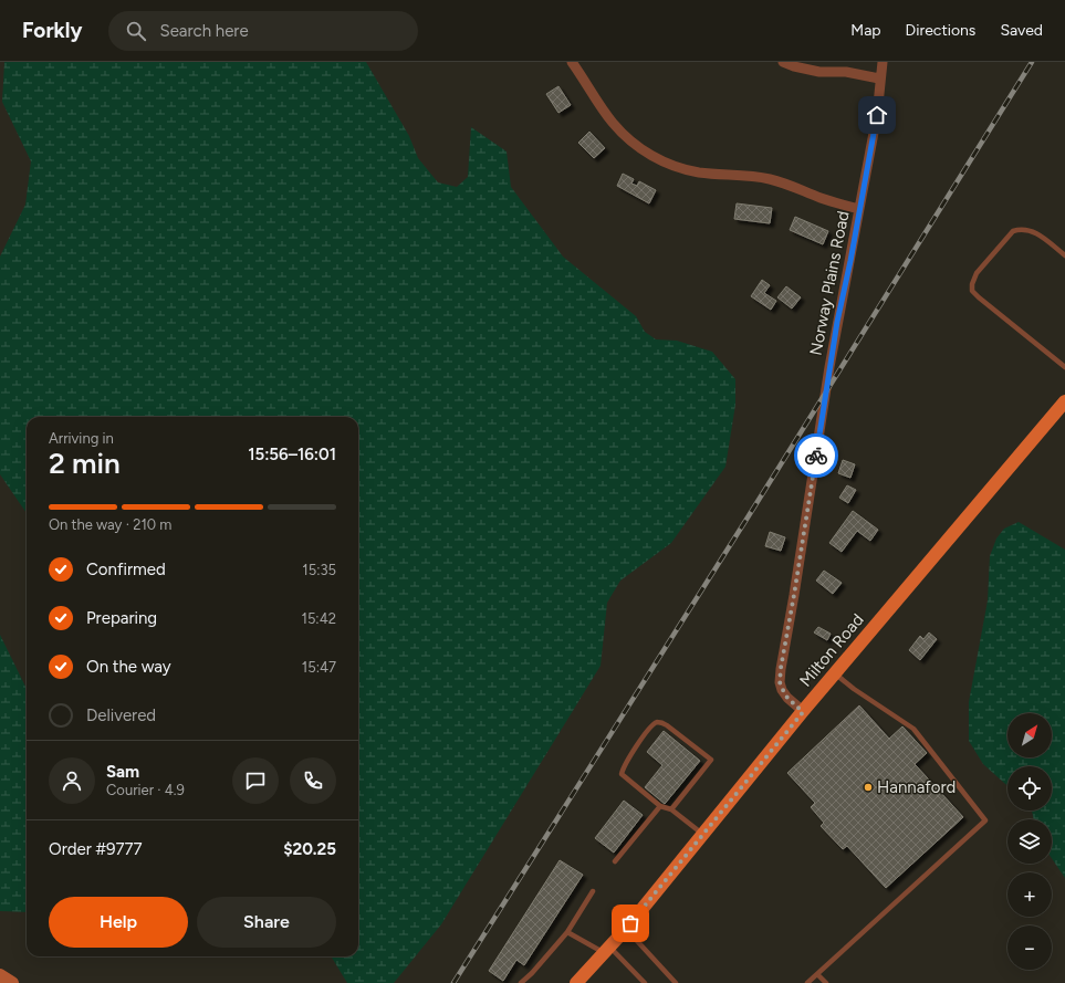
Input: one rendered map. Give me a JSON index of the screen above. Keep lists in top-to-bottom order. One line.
{"streets":{"main road":["Milton Road"],"street":["Norway Plains Road"]},"crossings":[["Norway Plains Road","Milton Road"]],"places":["Hannaford"],"north":"top right","page":{"header":"Forkly","search":"Search here","nav":["Map","Directions","Saved"],"heading":["2 min","Arriving in","15:56–16:01"],"panel":["Sam","Courier · 4.9","Order #9777","$20.25"],"bar":"On the way · 210 m","list":[["Confirmed","15:35"],["Preparing","15:42"],["On the way","15:47"],"Delivered"],"map_buttons":["+","−"],"buttons":["Help","Share"]}}
